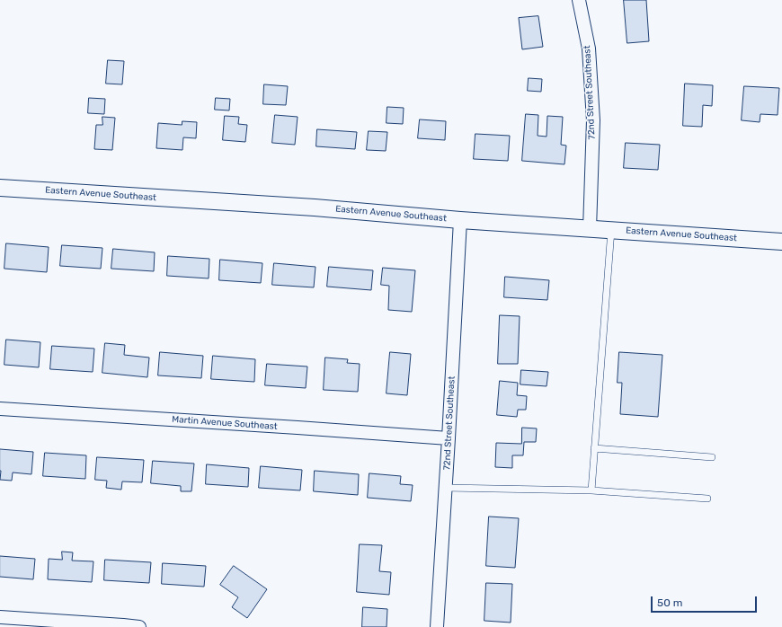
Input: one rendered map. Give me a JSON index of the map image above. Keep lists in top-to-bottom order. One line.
{"streets":{"street":["72nd Street Southeast","Eastern Avenue Southeast","Martin Avenue Southeast"]},"crossings":[["72nd Street Southeast","Eastern Avenue Southeast"],["72nd Street Southeast","Martin Avenue Southeast"]],"scale_bar":"50 m"}
